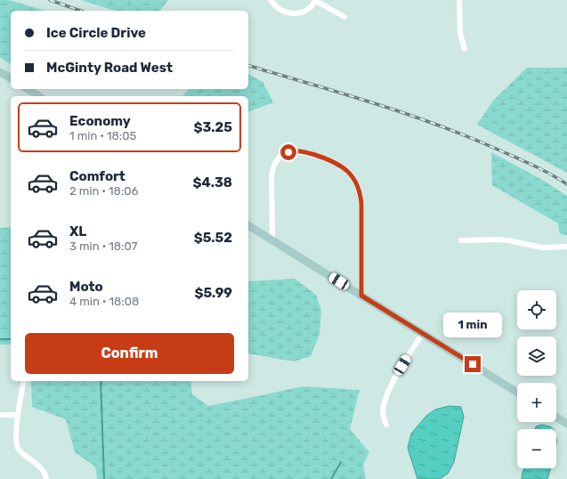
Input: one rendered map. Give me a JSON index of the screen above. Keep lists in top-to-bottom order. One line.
{"page":{"banner":["Ice Circle Drive","McGinty Road West"],"list":[{"name":"Economy","note":"1 min · 18:05","value":"$3.25"},{"name":"Comfort","note":"2 min · 18:06","value":"$4.38"},{"name":"XL","note":"3 min · 18:07","value":"$5.52"},{"name":"Moto","note":"4 min · 18:08","value":"$5.99"}],"map_buttons":["+","−"],"bubble":"1 min","buttons":"Confirm"}}
